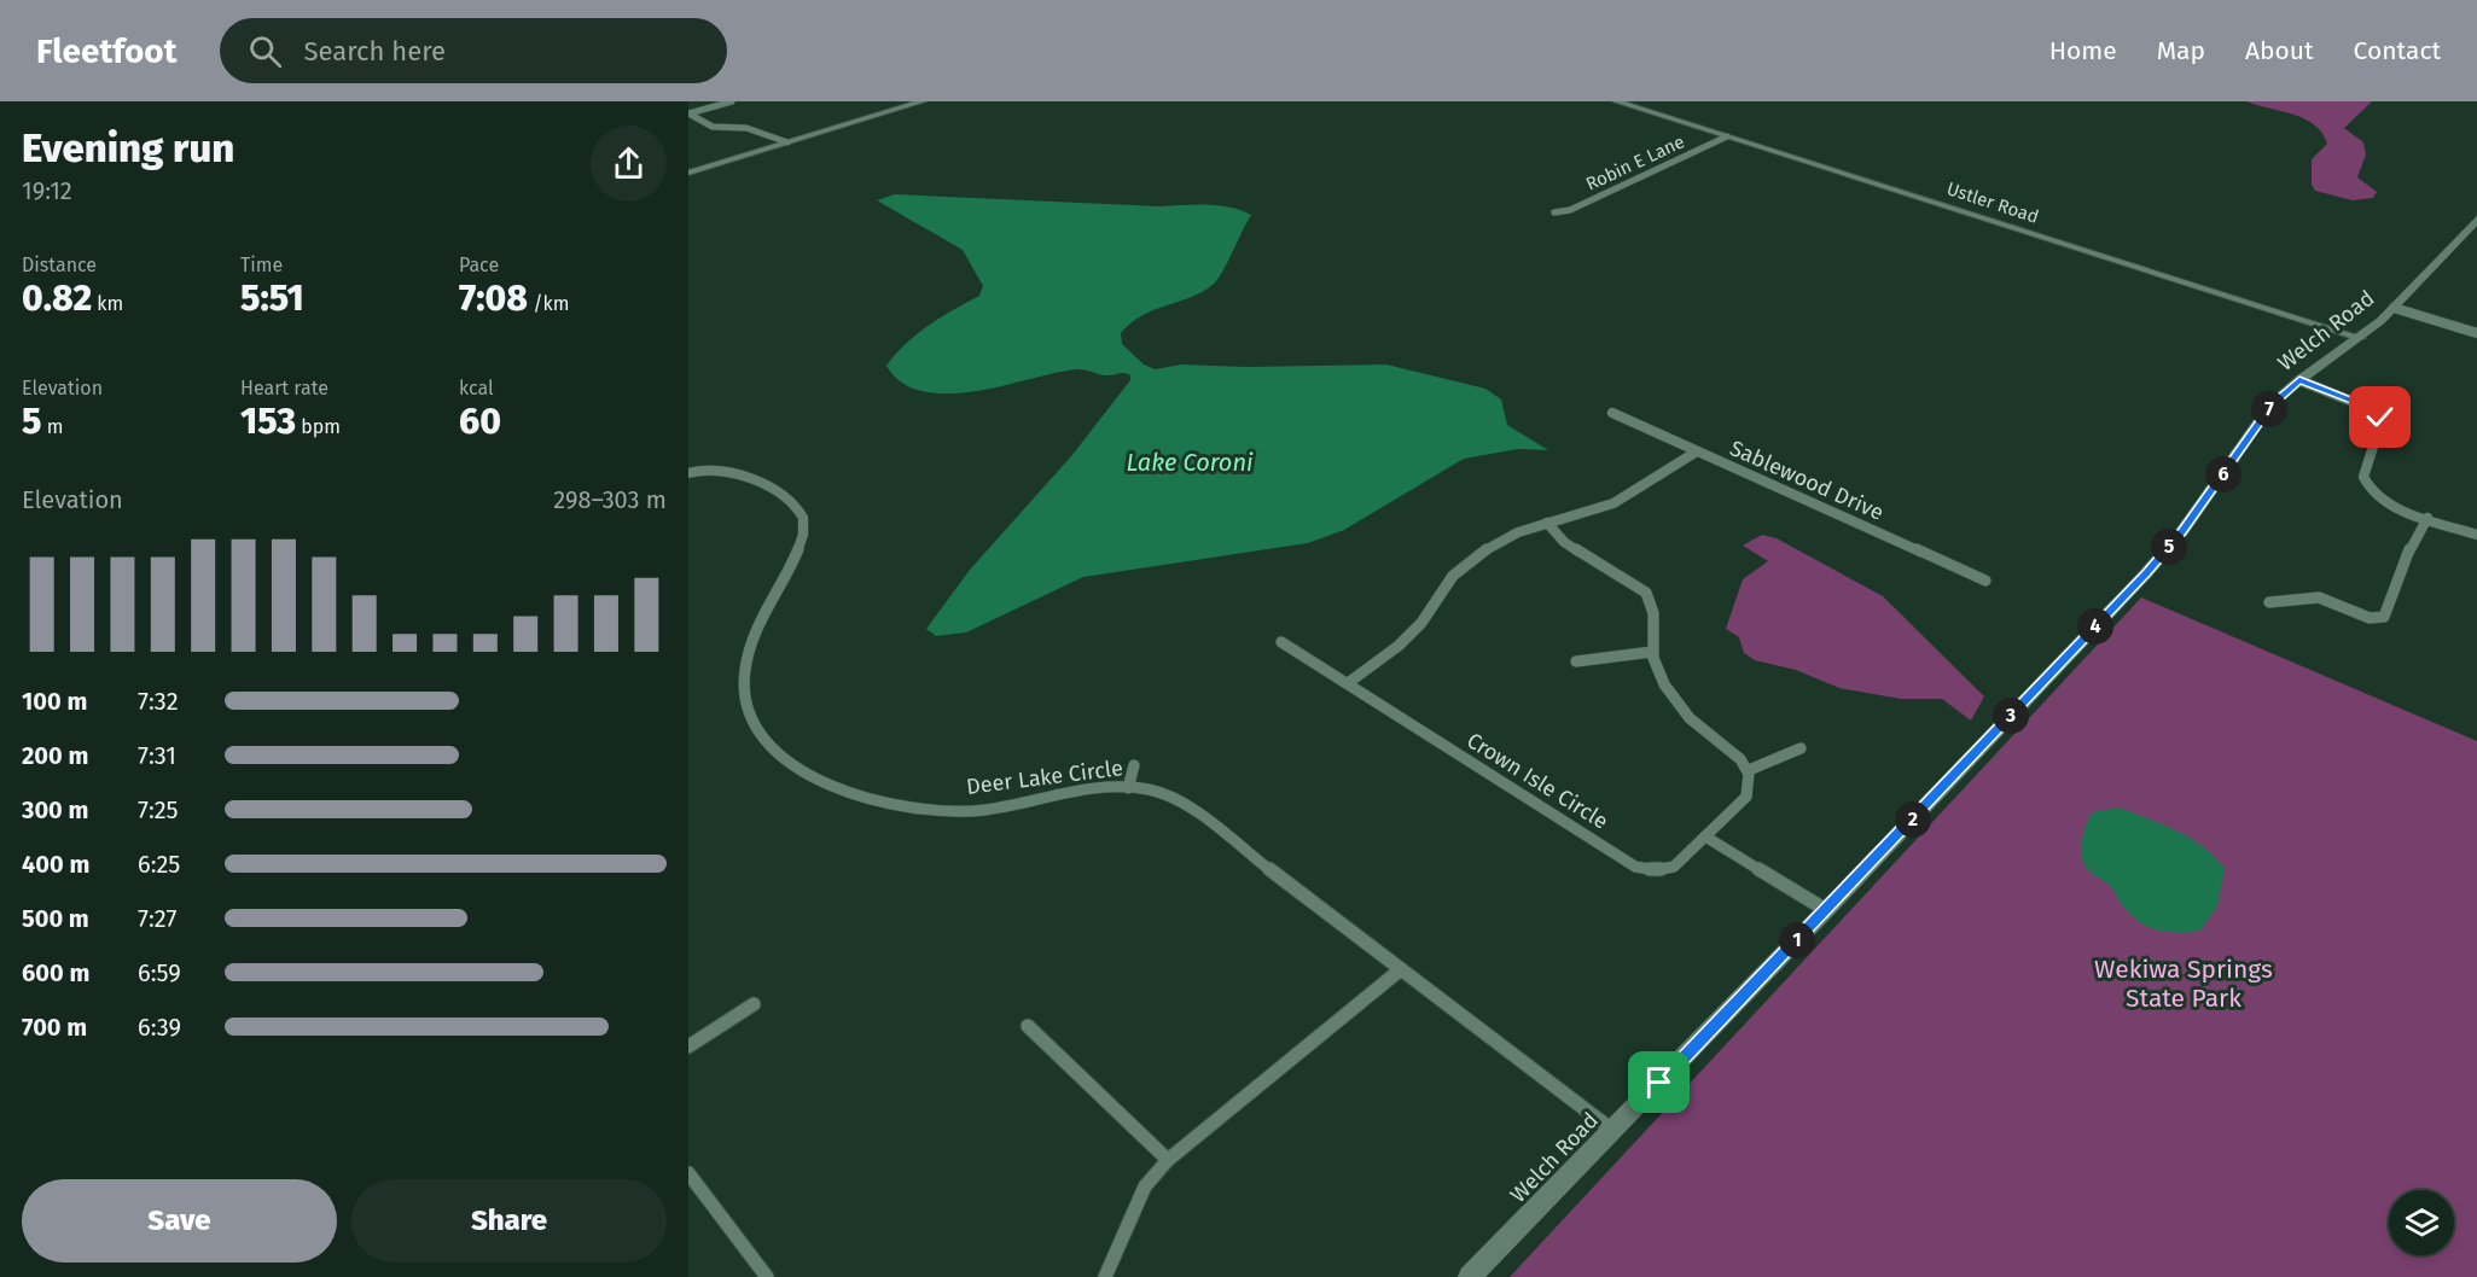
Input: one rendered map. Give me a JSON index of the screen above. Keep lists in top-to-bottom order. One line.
{"streets":{"main road":["Welch Road"],"street":["Robin E Lane","Ustler Road","Sablewood Drive","Deer Lake Circle","Crown Isle Circle"]},"crossings":[["Robin E Lane","Ustler Road"],["Ustler Road","Welch Road"],["Welch Road","Deer Lake Circle"]],"water":["Lake Coroni"],"parks":["Wekiwa Springs State Park"],"page":{"header":"Fleetfoot","search":"Search here","nav":["Home","Map","About","Contact"],"heading":["Evening run","19:12"],"stats":[["Distance","0.82 km"],["Time","5:51"],["Pace","7:08 /km"],["Elevation","5 m"],["Heart rate","153 bpm"],["kcal","60"]],"pins":["7","6","5","4","3","2","1"],"chart":["Elevation","298–303 m"],"list":[{"name":"100 m","note":"7:32"},{"name":"200 m","note":"7:31"},{"name":"300 m","note":"7:25"},{"name":"400 m","note":"6:25"},{"name":"500 m","note":"7:27"},{"name":"600 m","note":"6:59"},{"name":"700 m","note":"6:39"}],"buttons":["Save","Share"]}}
